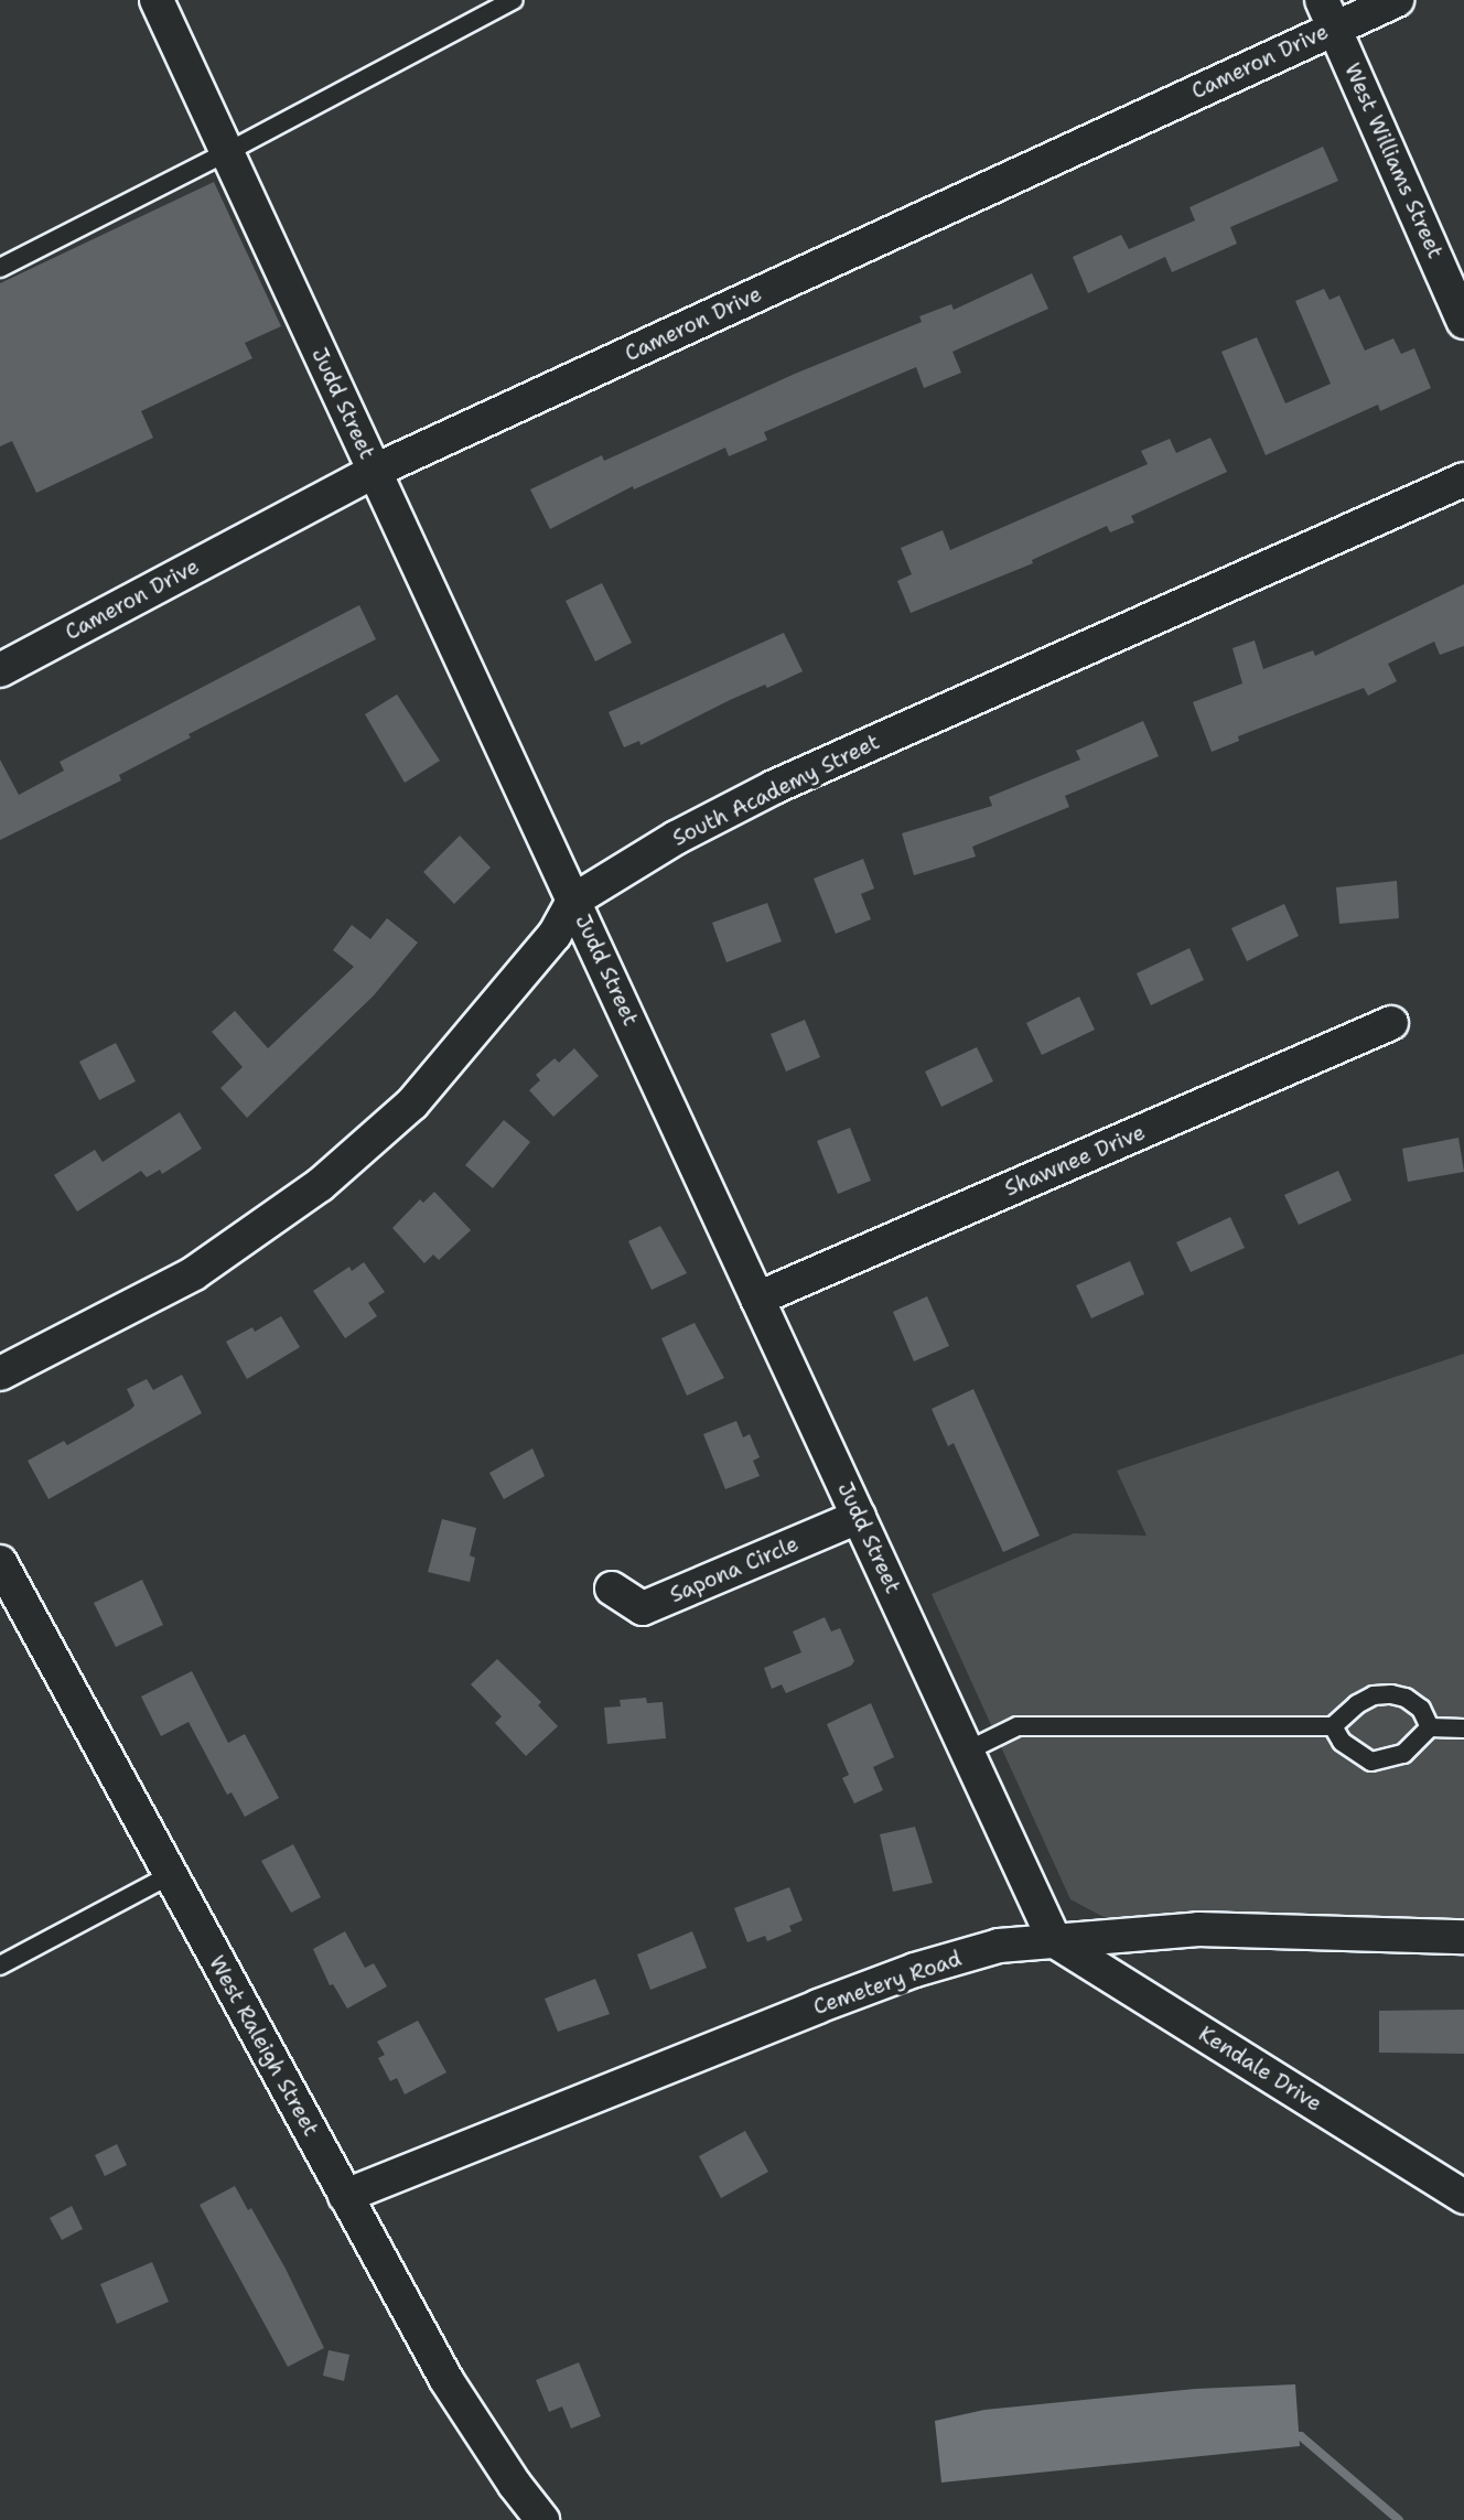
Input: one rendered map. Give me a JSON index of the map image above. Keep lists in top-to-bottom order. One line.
{"streets":{"street":["Cameron Drive","West Williams Street","Judd Street","South Academy Street","Shawnee Drive","Sapona Circle","Cemetery Road","West Raleigh Street","Kendale Drive"]},"crossings":[["Cameron Drive","West Williams Street"],["Cameron Drive","Judd Street"],["Judd Street","South Academy Street"],["Judd Street","Shawnee Drive"],["Judd Street","Sapona Circle"],["Judd Street","Cemetery Road"],["Judd Street","Kendale Drive"],["Cemetery Road","West Raleigh Street"],["Cemetery Road","Kendale Drive"]]}
